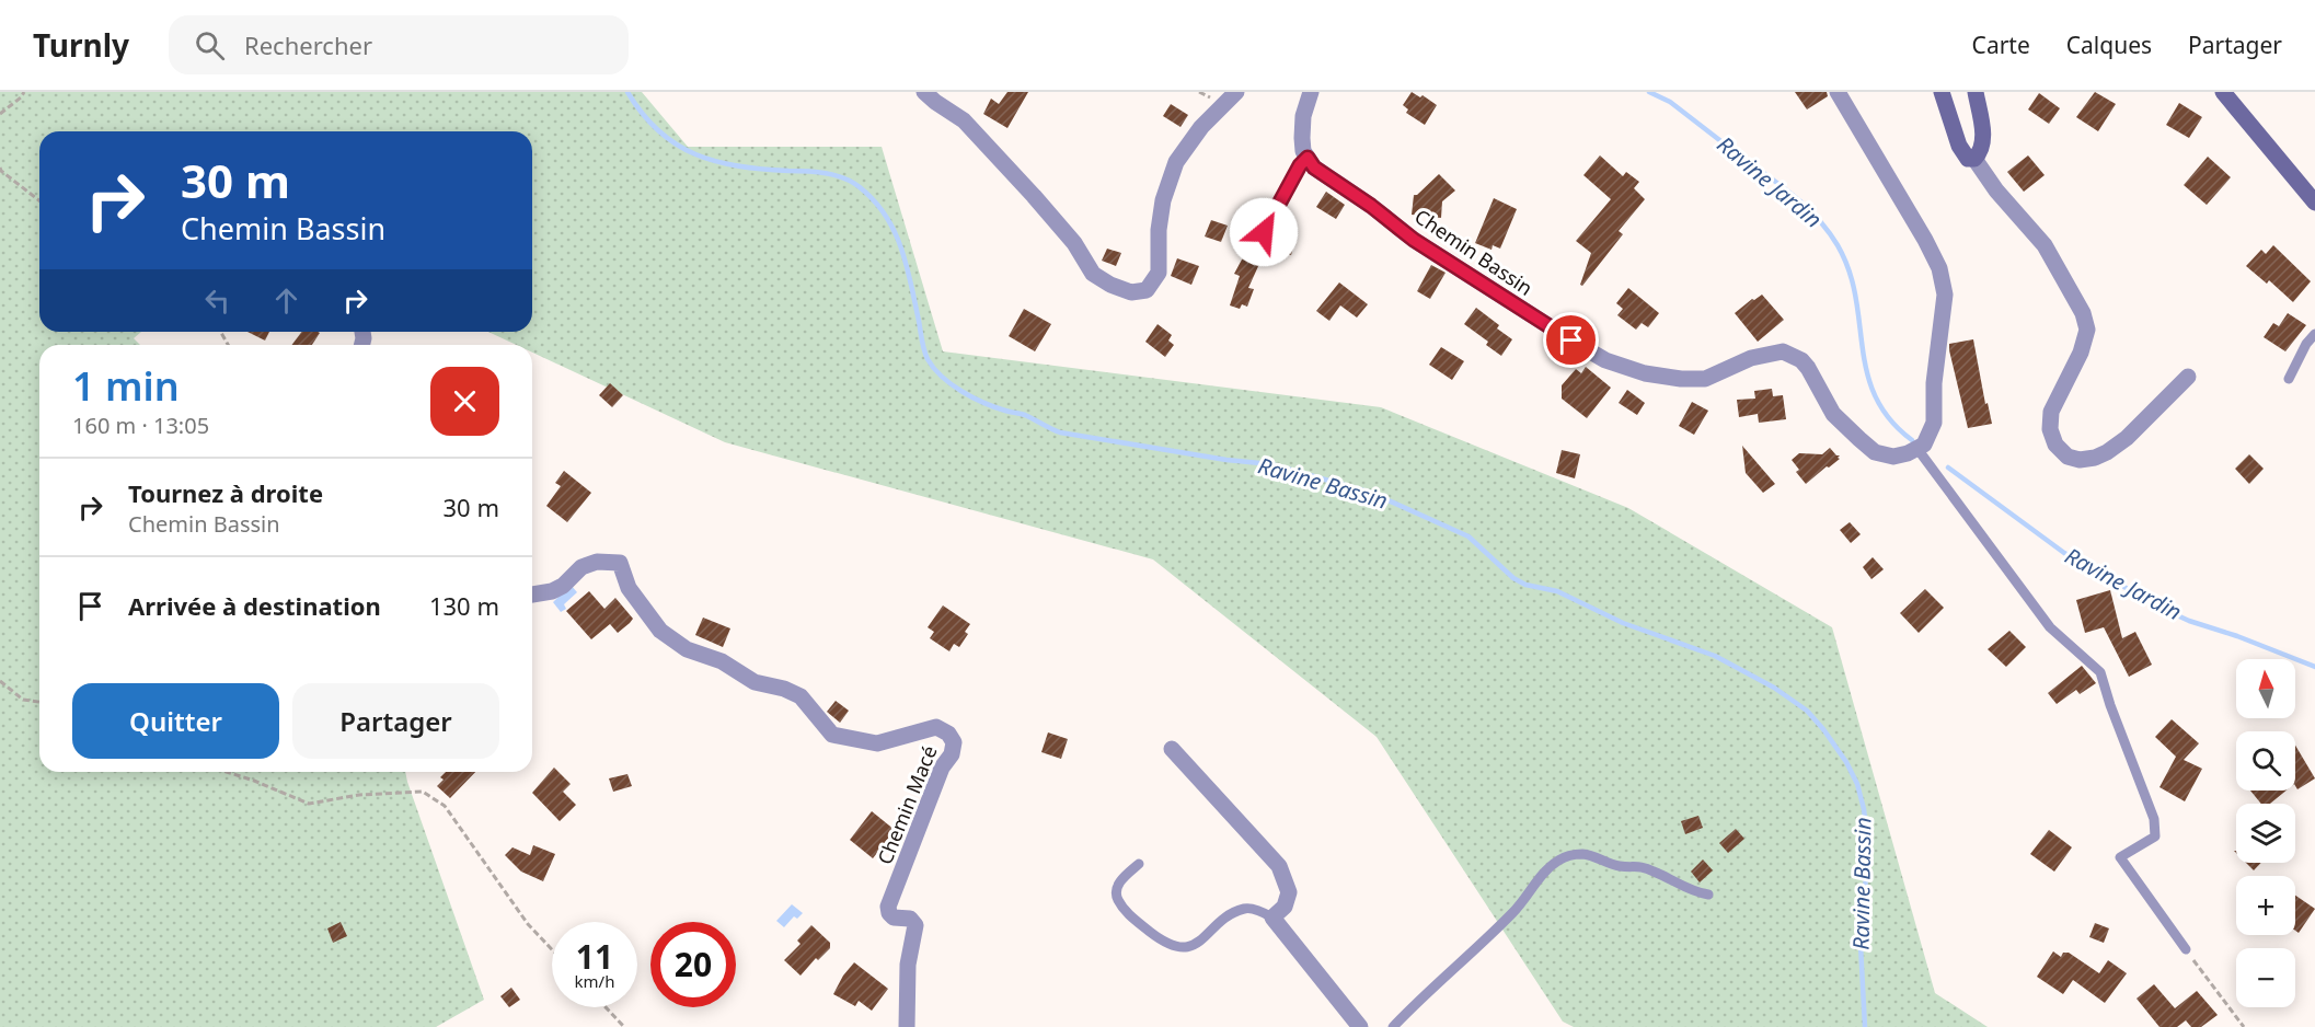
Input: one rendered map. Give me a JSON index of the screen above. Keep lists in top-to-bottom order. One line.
{"streets":{"street":["Chemin Bassin","Chemin Macé"]},"water":["Ravine Jardin","Ravine Bassin"],"north":"top","page":{"header":"Turnly","search":"Rechercher","nav":["Carte","Calques","Partager"],"turn":["30 m","Chemin Bassin"],"heading":["1 min","160 m · 13:05"],"list":[{"name":"Tournez à droite","note":"Chemin Bassin","value":"30 m"},{"name":"Arrivée à destination","value":"130 m"}],"map_buttons":["+","−"],"buttons":["Quitter","Partager"],"speed":"11 km/h","limit":"20"}}
